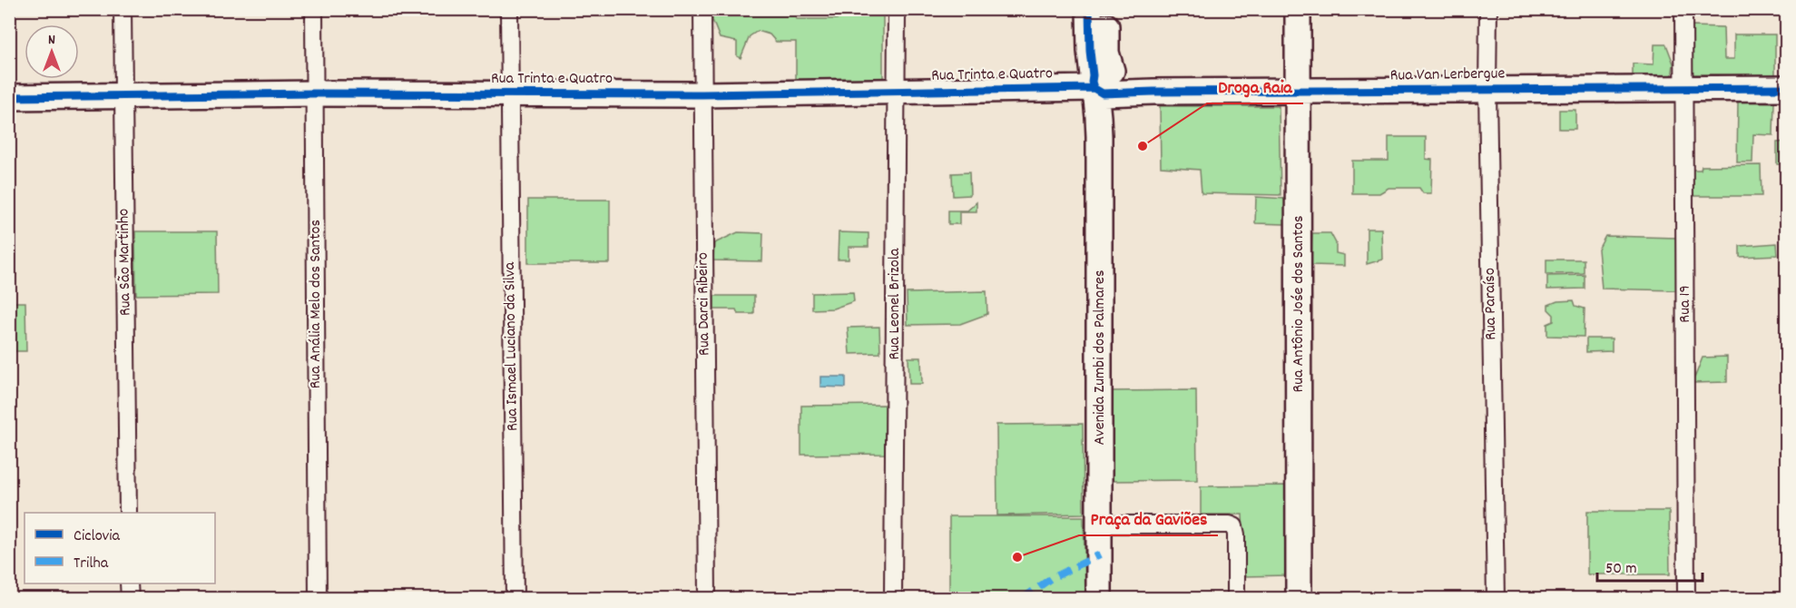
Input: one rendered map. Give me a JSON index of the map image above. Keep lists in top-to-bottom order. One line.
{"streets":{"street":["Rua Trinta e Quatro","Rua Van Lerbergue","Rua São Martinho","Rua Anália Melo dos Santos","Rua Darci Ribeiro","Rua Leonel Brizola","Rua Antônio Jośe dos Santos","Rua Paraíso","Rua 19","Rua Ismael Luciano da Silva","Avenida Zumbi dos Palmares"]},"crossings":[["Rua Trinta e Quatro","Rua Van Lerbergue"],["Rua Trinta e Quatro","Rua São Martinho"],["Rua Trinta e Quatro","Rua Anália Melo dos Santos"],["Rua Trinta e Quatro","Rua Darci Ribeiro"],["Rua Trinta e Quatro","Rua Leonel Brizola"],["Rua Trinta e Quatro","Rua Ismael Luciano da Silva"],["Rua Trinta e Quatro","Avenida Zumbi dos Palmares"],["Rua Van Lerbergue","Rua Antônio Jośe dos Santos"],["Rua Van Lerbergue","Rua Paraíso"],["Rua Van Lerbergue","Rua 19"],["Rua Van Lerbergue","Avenida Zumbi dos Palmares"]],"places":["Droga Raia","Praça da Gaviões"],"legend":["Ciclovia","Trilha"],"scale_bar":"50 m","north":"top"}
